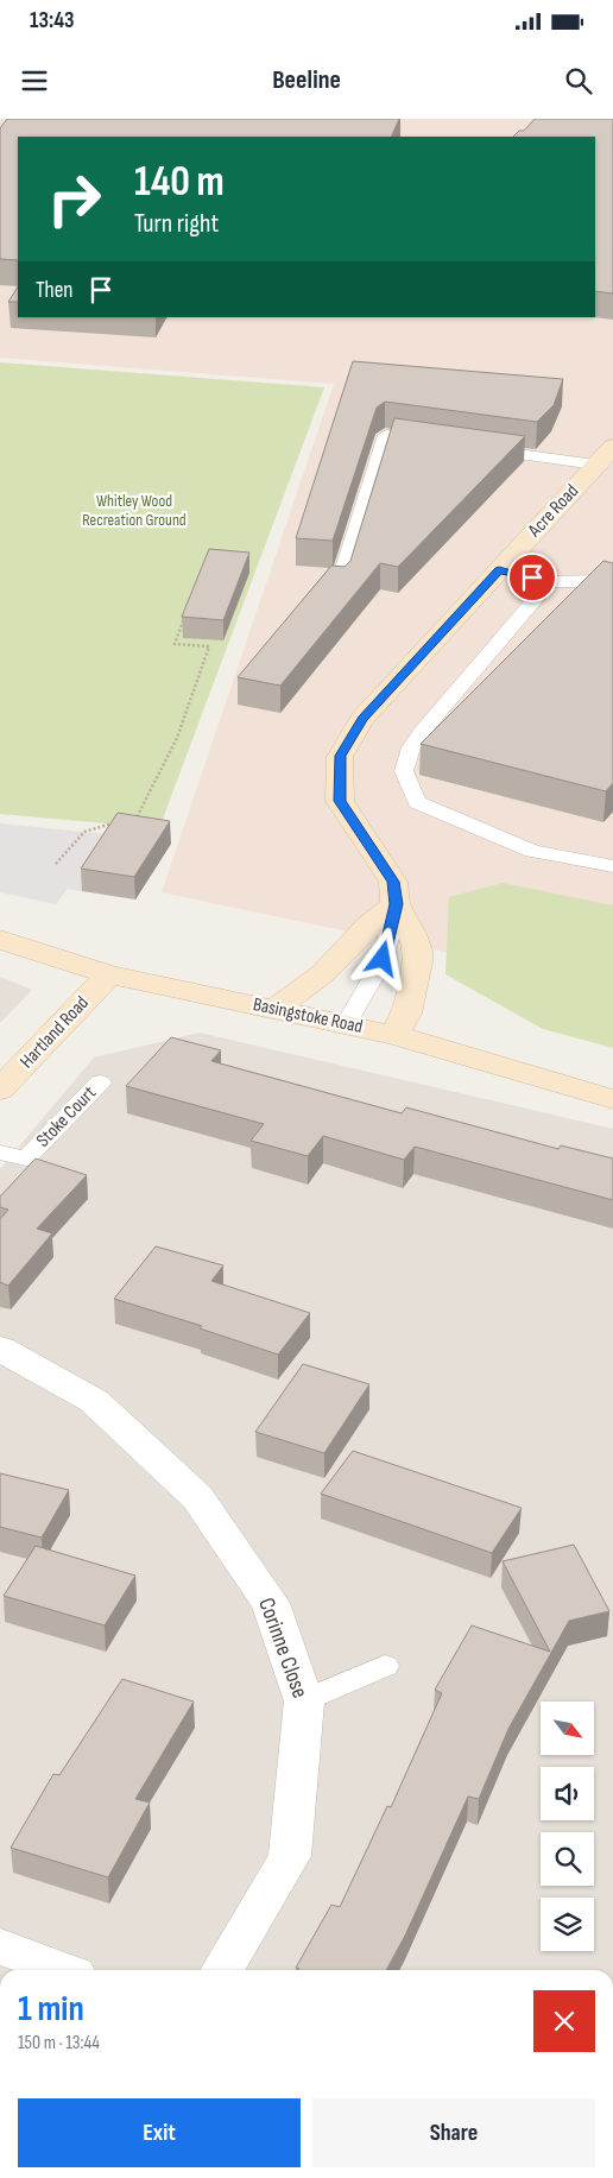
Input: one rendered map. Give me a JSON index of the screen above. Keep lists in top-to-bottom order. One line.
{"streets":{"street":["Acre Road","Basingstoke Road","Hartland Road","Corinne Close"],"lane":["Stoke Court"]},"crossings":[["Acre Road","Basingstoke Road"],["Basingstoke Road","Hartland Road"]],"parks":["Whitley Wood Recreation Ground"],"north":"bottom right","page":{"status":"13:43","header":"Beeline","turn":["140 m","Turn right"],"then":"Then","heading":["1 min","150 m · 13:44"],"buttons":["Exit","Share"]}}
